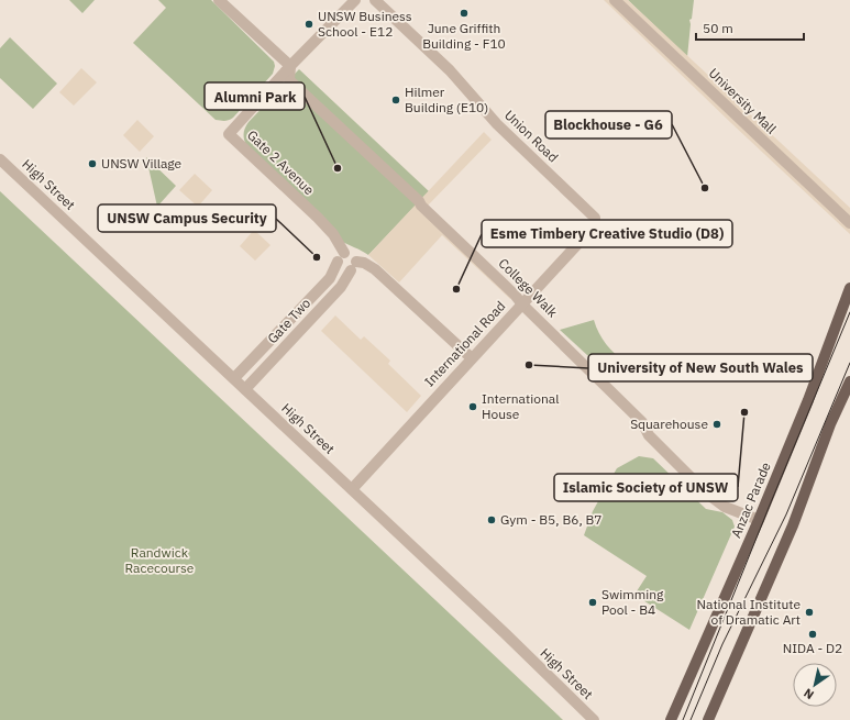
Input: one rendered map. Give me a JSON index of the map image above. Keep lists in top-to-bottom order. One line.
{"streets":{"main road":["Anzac Parade"],"street":["University Mall","Union Road","Gate 2 Avenue","High Street","College Walk","Gate Two","International Road"]},"crossings":[["Union Road","International Road"],["Gate 2 Avenue","College Walk"],["High Street","Gate Two"],["High Street","International Road"],["College Walk","International Road"],["College Walk","Anzac Parade"]],"parks":["Randwick Racecourse"],"places":["June Griffith Building - F10","UNSW Business School - E12","Hilmer Building (E10)","UNSW Village","Alumni Park","Blockhouse - G6","UNSW Campus Security","Esme Timbery Creative Studio (D8)","University of New South Wales","International House","Islamic Society of UNSW","Squarehouse","Gym - B5, B6, B7","Swimming Pool - B4","National Institute of Dramatic Art","NIDA - D2"],"scale_bar":"50 m","north":"bottom left"}
